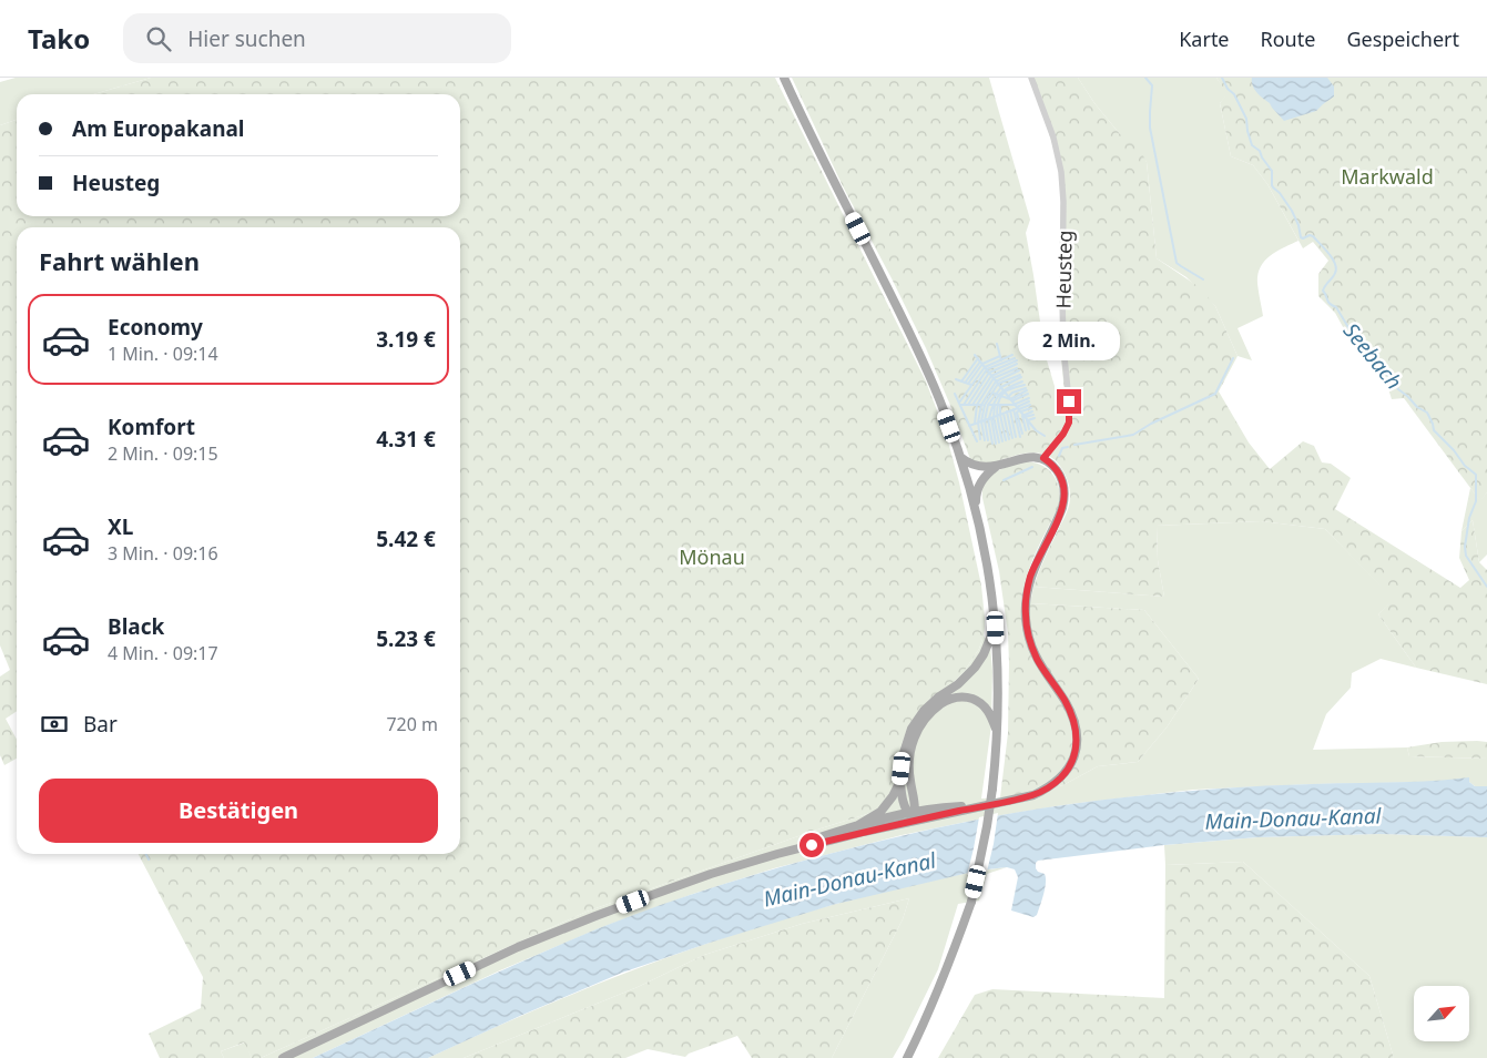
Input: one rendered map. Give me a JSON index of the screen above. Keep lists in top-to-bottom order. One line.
{"streets":{"street":["Heusteg"]},"water":["Seebach","Main-Donau-Kanal"],"parks":["Markwald","Mönau"],"north":"top right","page":{"header":"Tako","search":"Hier suchen","nav":["Karte","Route","Gespeichert"],"banner":["Am Europakanal","Heusteg"],"heading":"Fahrt wählen","list":[{"name":"Economy","note":"1 Min. · 09:14","value":"3.19 €"},{"name":"Komfort","note":"2 Min. · 09:15","value":"4.31 €"},{"name":"XL","note":"3 Min. · 09:16","value":"5.42 €"},{"name":"Black","note":"4 Min. · 09:17","value":"5.23 €"}],"bubble":"2 Min.","pay":["Bar","720 m"],"buttons":"Bestätigen"}}
